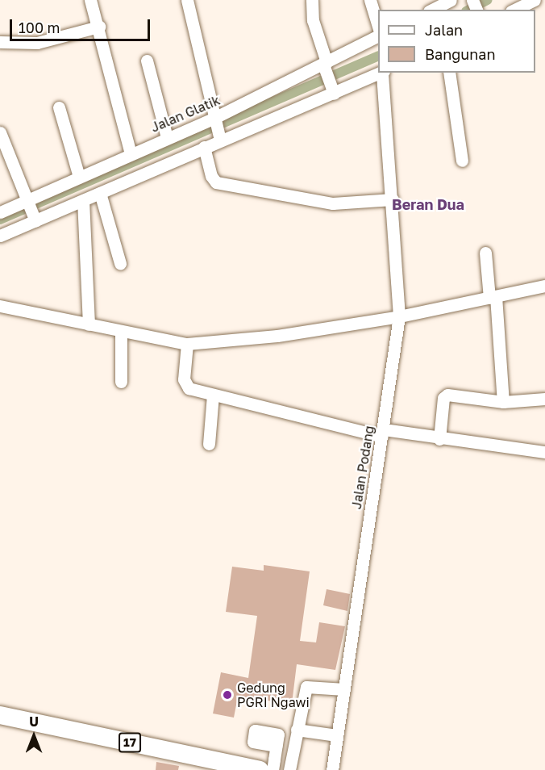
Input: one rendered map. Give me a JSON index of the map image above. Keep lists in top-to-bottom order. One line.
{"streets":{"highway":["17"],"street":["Jalan Glatik","Jalan Podang"]},"districts":["Beran Dua"],"places":["Gedung PGRI Ngawi"],"legend":["Jalan","Bangunan"],"scale_bar":"100 m","north":"top"}
